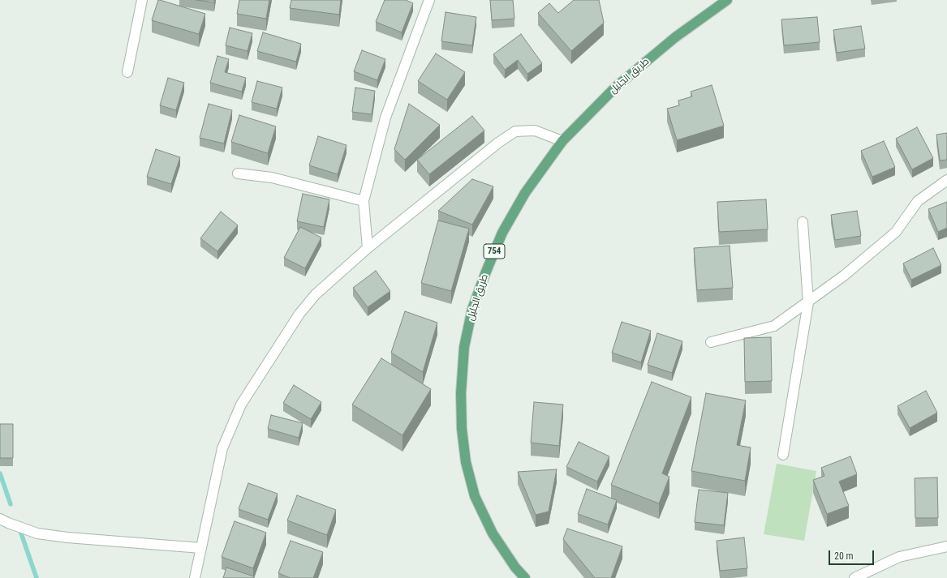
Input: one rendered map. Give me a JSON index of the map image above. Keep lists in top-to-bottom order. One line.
{"streets":{"main road":["طريق الجليل","754"]},"scale_bar":"20 m"}
